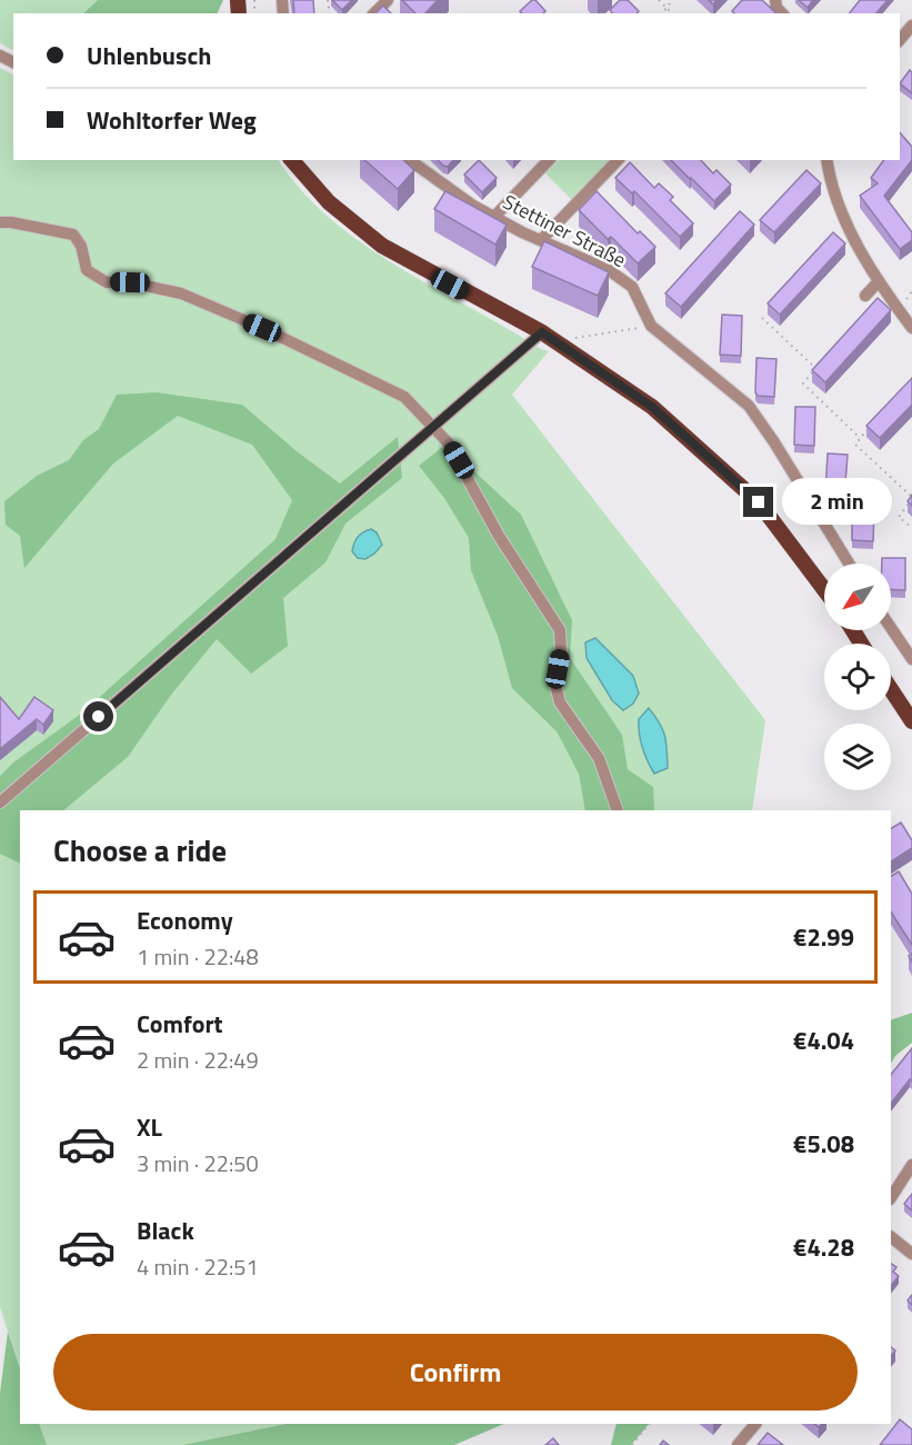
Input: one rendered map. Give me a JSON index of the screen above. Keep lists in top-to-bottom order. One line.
{"streets":{"street":["Stettiner Straße"]},"north":"bottom left","page":{"banner":["Uhlenbusch","Wohltorfer Weg"],"bubble":"2 min","heading":"Choose a ride","list":[{"name":"Economy","note":"1 min · 22:48","value":"€2.99"},{"name":"Comfort","note":"2 min · 22:49","value":"€4.04"},{"name":"XL","note":"3 min · 22:50","value":"€5.08"},{"name":"Black","note":"4 min · 22:51","value":"€4.28"}],"buttons":"Confirm"}}
